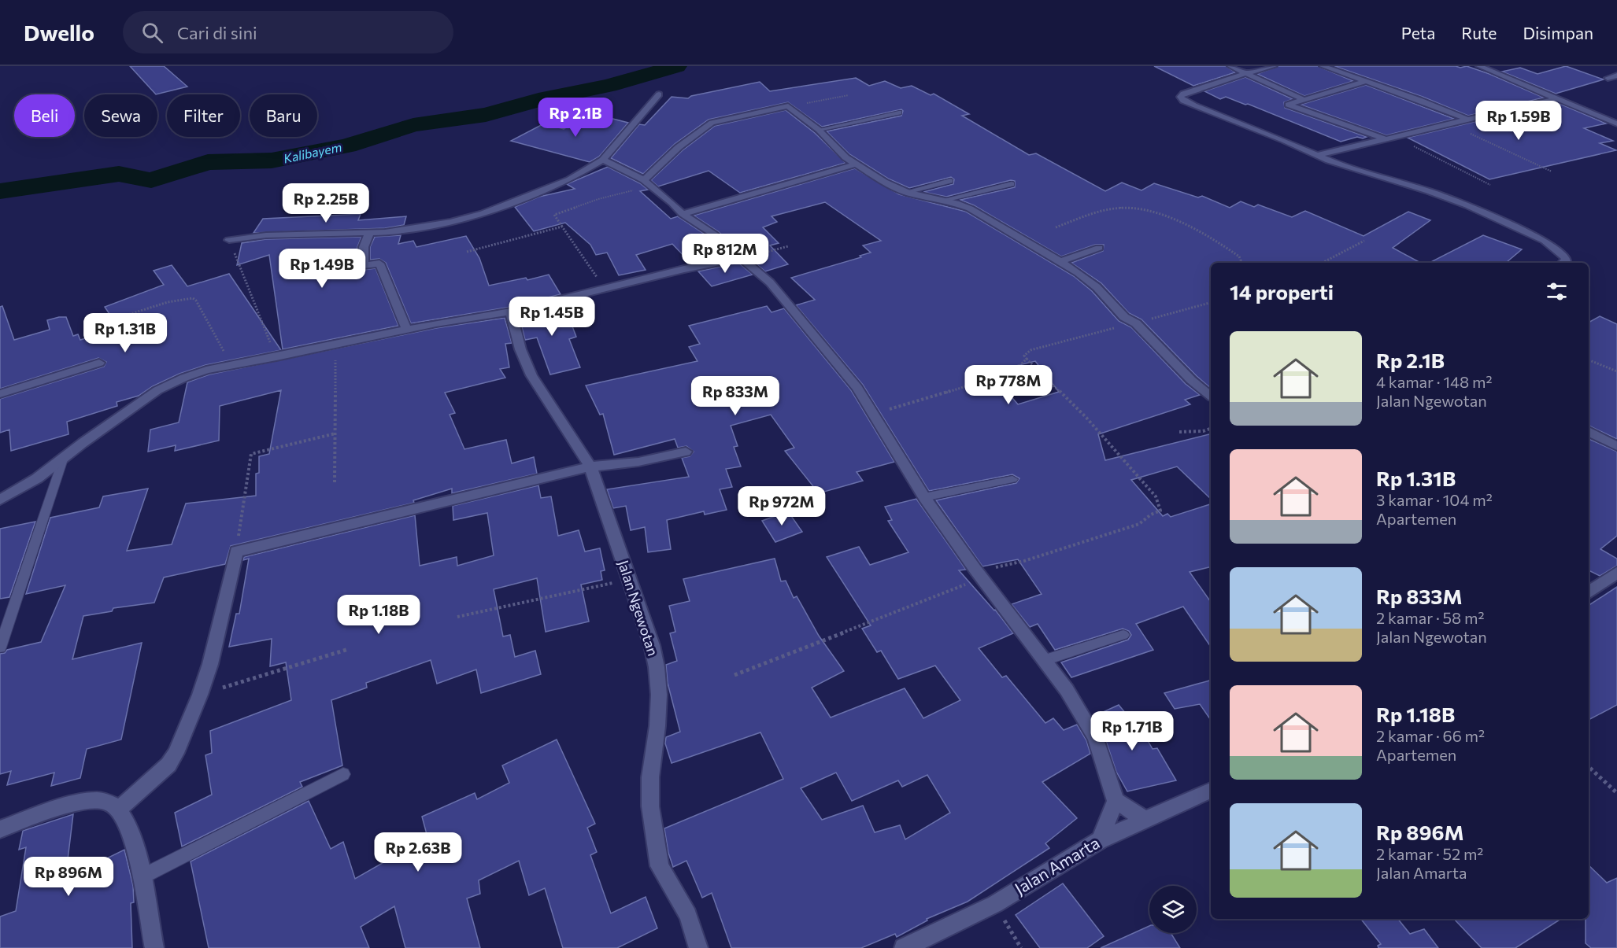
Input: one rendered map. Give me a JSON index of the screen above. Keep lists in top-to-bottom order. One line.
{"streets":{"street":["Jalan Ngewotan","Jalan Amarta"]},"water":["Kalibayem"],"page":{"header":"Dwello","search":"Cari di sini","nav":["Peta","Rute","Disimpan"],"chip":["Beli","Sewa","Filter","Baru"],"price":["Rp 2.1B","Rp 1.59B","Rp 2.25B","Rp 812M","Rp 1.49B","Rp 1.45B","Rp 1.31B","Rp 778M","Rp 833M","Rp 972M","Rp 1.18B","Rp 1.71B","Rp 2.63B","Rp 896M"],"heading":"14 properti","list":[{"name":"Rp 2.1B","note":"4 kamar · 148 m² · Jalan Ngewotan"},{"name":"Rp 1.31B","note":"3 kamar · 104 m² · Apartemen"},{"name":"Rp 833M","note":"2 kamar · 58 m² · Jalan Ngewotan"},{"name":"Rp 1.18B","note":"2 kamar · 66 m² · Apartemen"},{"name":"Rp 896M","note":"2 kamar · 52 m² · Jalan Amarta"}]}}
